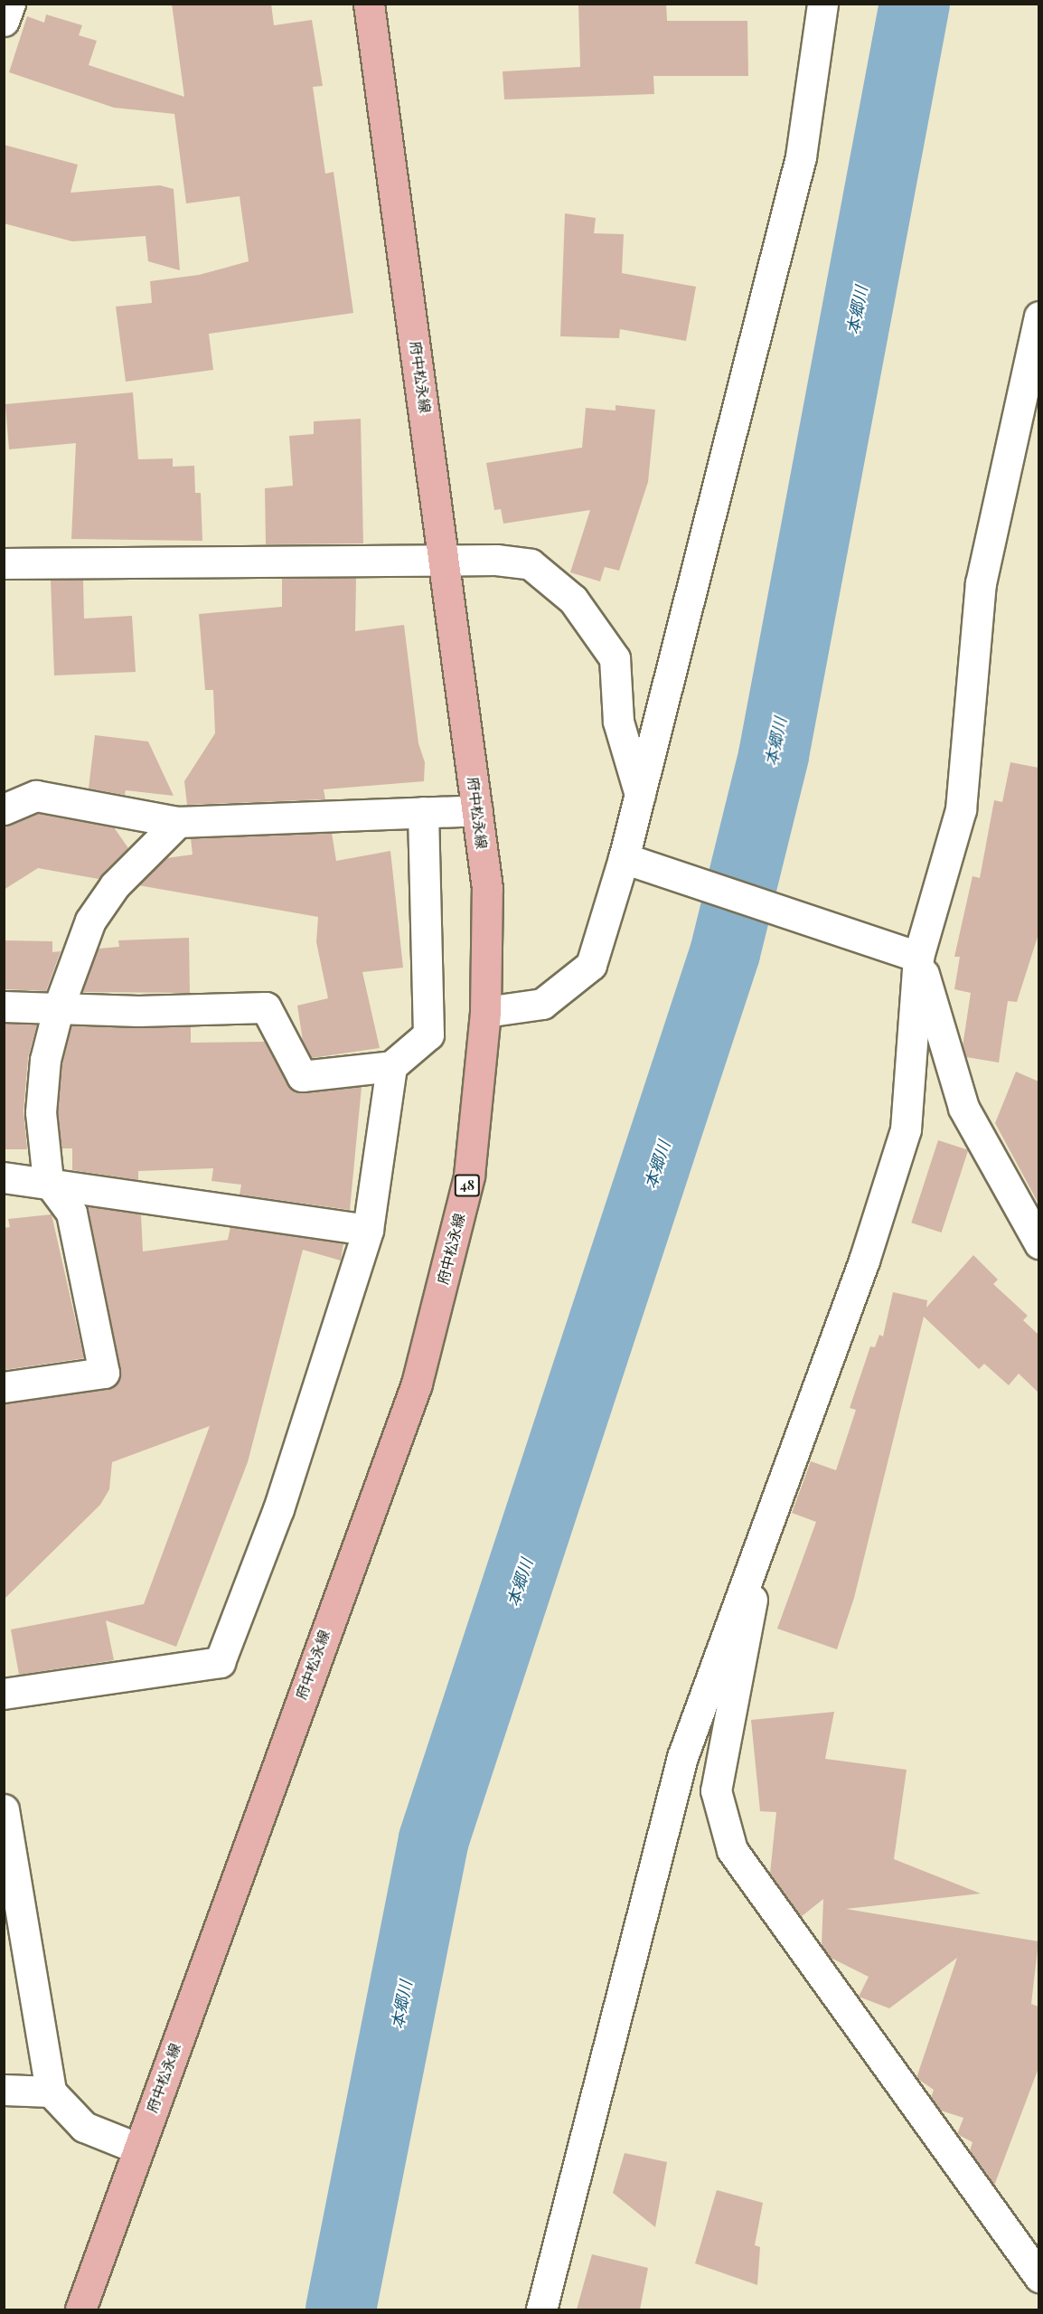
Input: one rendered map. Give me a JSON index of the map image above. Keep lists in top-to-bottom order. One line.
{"streets":{"main road":["府中松永線","48"]},"water":["本郷川"]}
